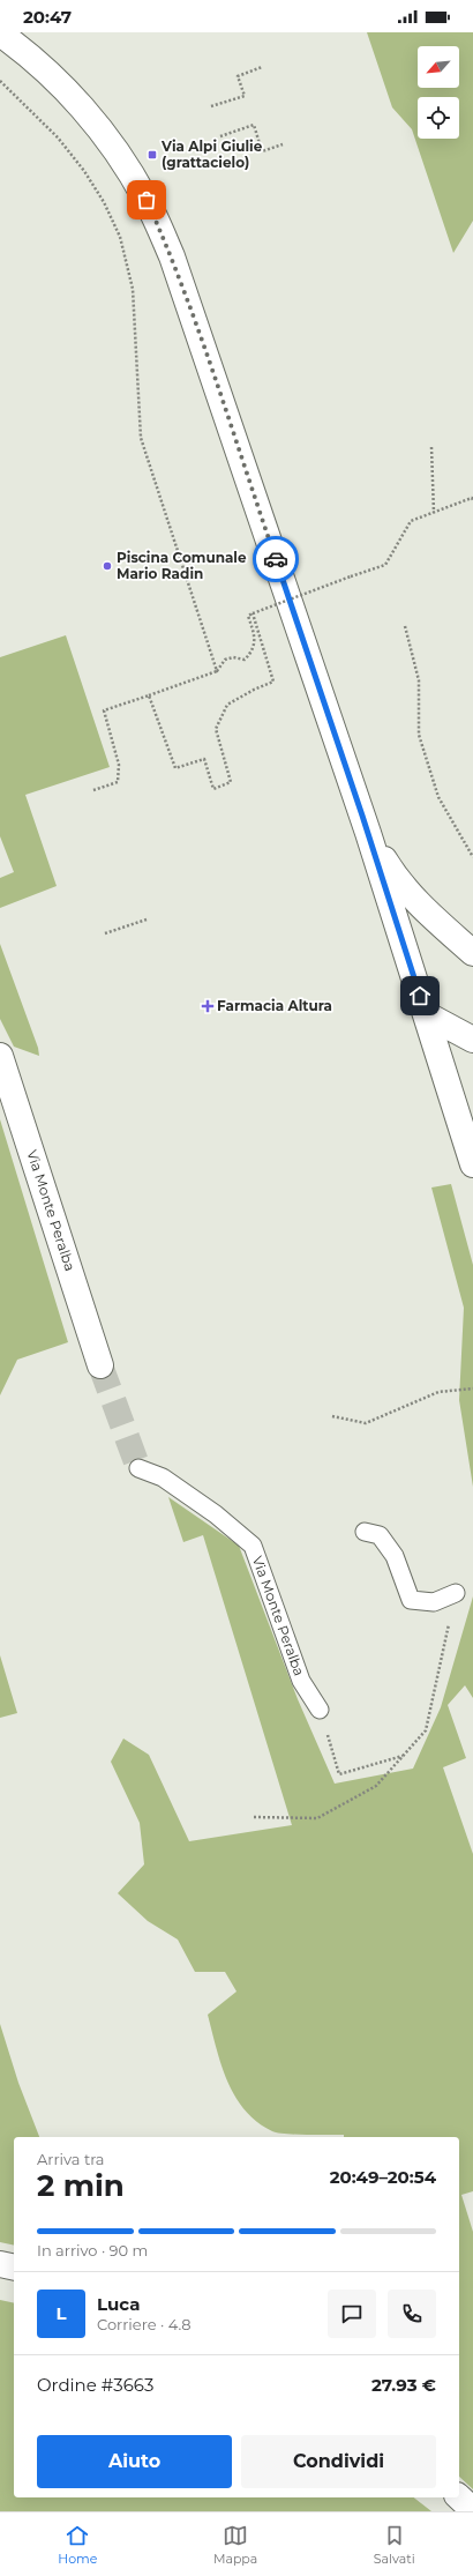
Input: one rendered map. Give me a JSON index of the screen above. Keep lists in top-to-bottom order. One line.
{"streets":{"street":["Via Monte Peralba"]},"places":{"transit":["Via Alpi Giulie (grattacielo)"],"other":["Piscina Comunale Mario Radin"],"health":["Farmacia Altura"]},"north":"bottom left","page":{"status":"20:47","heading":["2 min","Arriva tra","20:49–20:54"],"panel":["Luca","Corriere · 4.8","Ordine #3663","27.93 €"],"bar":"In arrivo · 90 m","round":"L","buttons":["Aiuto","Condividi"],"tabs":["Home","Mappa","Salvati"]}}
